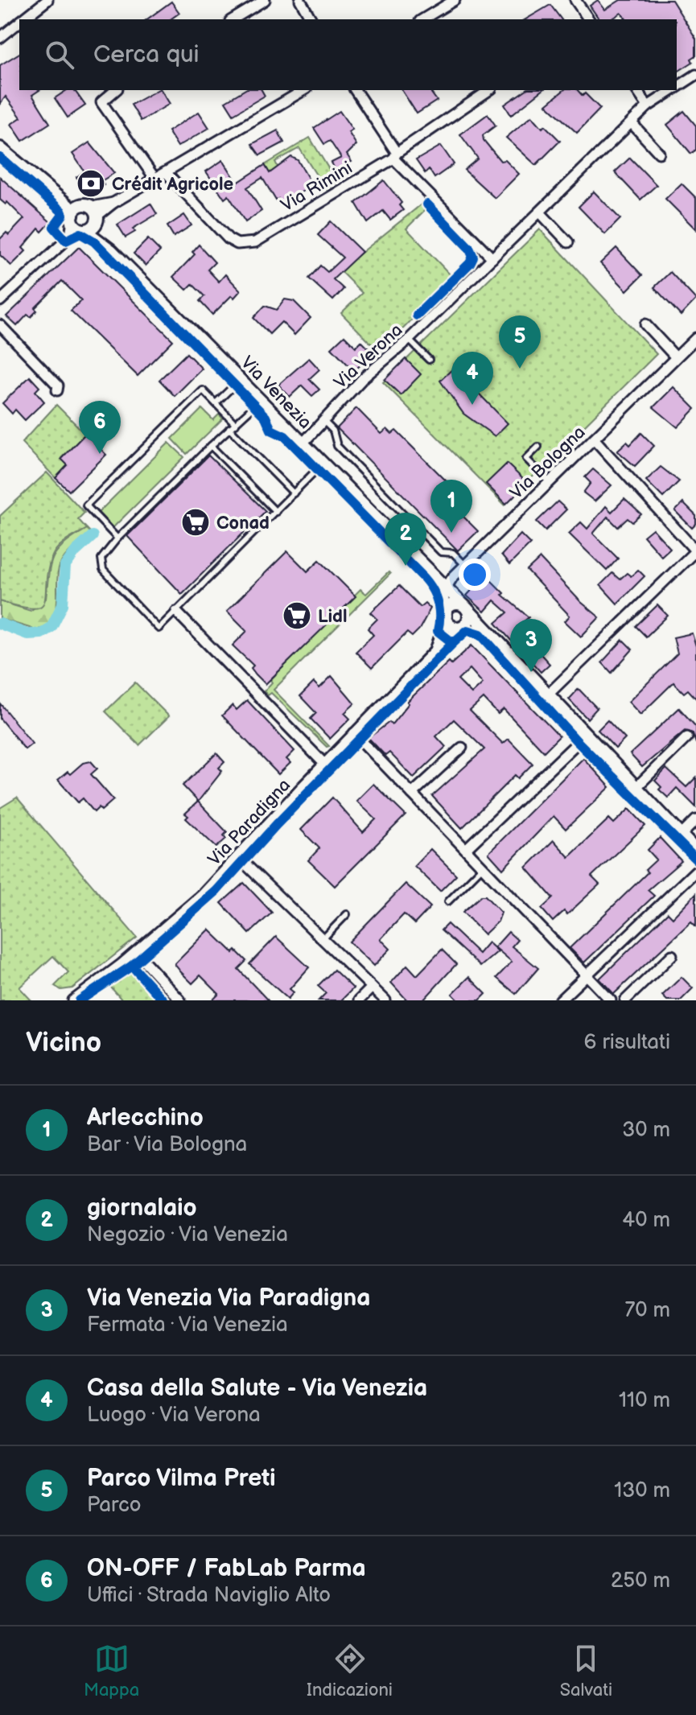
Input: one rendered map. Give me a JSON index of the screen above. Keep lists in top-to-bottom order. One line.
{"streets":{"street":["Via Rimini","Via Verona","Via Venezia","Via Bologna","Via Paradigna"]},"crossings":[["Via Verona","Via Venezia"],["Via Venezia","Via Bologna"],["Via Venezia","Via Paradigna"]],"places":{"bank":["Crédit Agricole"],"supermarket":["Conad","Lidl"]},"page":{"search":"Cerca qui","pins":["5","4","6","1","2","3"],"heading":["Vicino","6 risultati"],"list":[{"mark":"1","name":"Arlecchino","note":"Bar · Via Bologna","value":"30 m"},{"mark":"2","name":"giornalaio","note":"Negozio · Via Venezia","value":"40 m"},{"mark":"3","name":"Via Venezia Via Paradigna","note":"Fermata · Via Venezia","value":"70 m"},{"mark":"4","name":"Casa della Salute - Via Venezia","note":"Luogo · Via Verona","value":"110 m"},{"mark":"5","name":"Parco Vilma Preti","note":"Parco","value":"130 m"},{"mark":"6","name":"ON-OFF / FabLab Parma","note":"Uffici · Strada Naviglio Alto","value":"250 m"}],"nav":["Mappa","Indicazioni","Salvati"]}}
